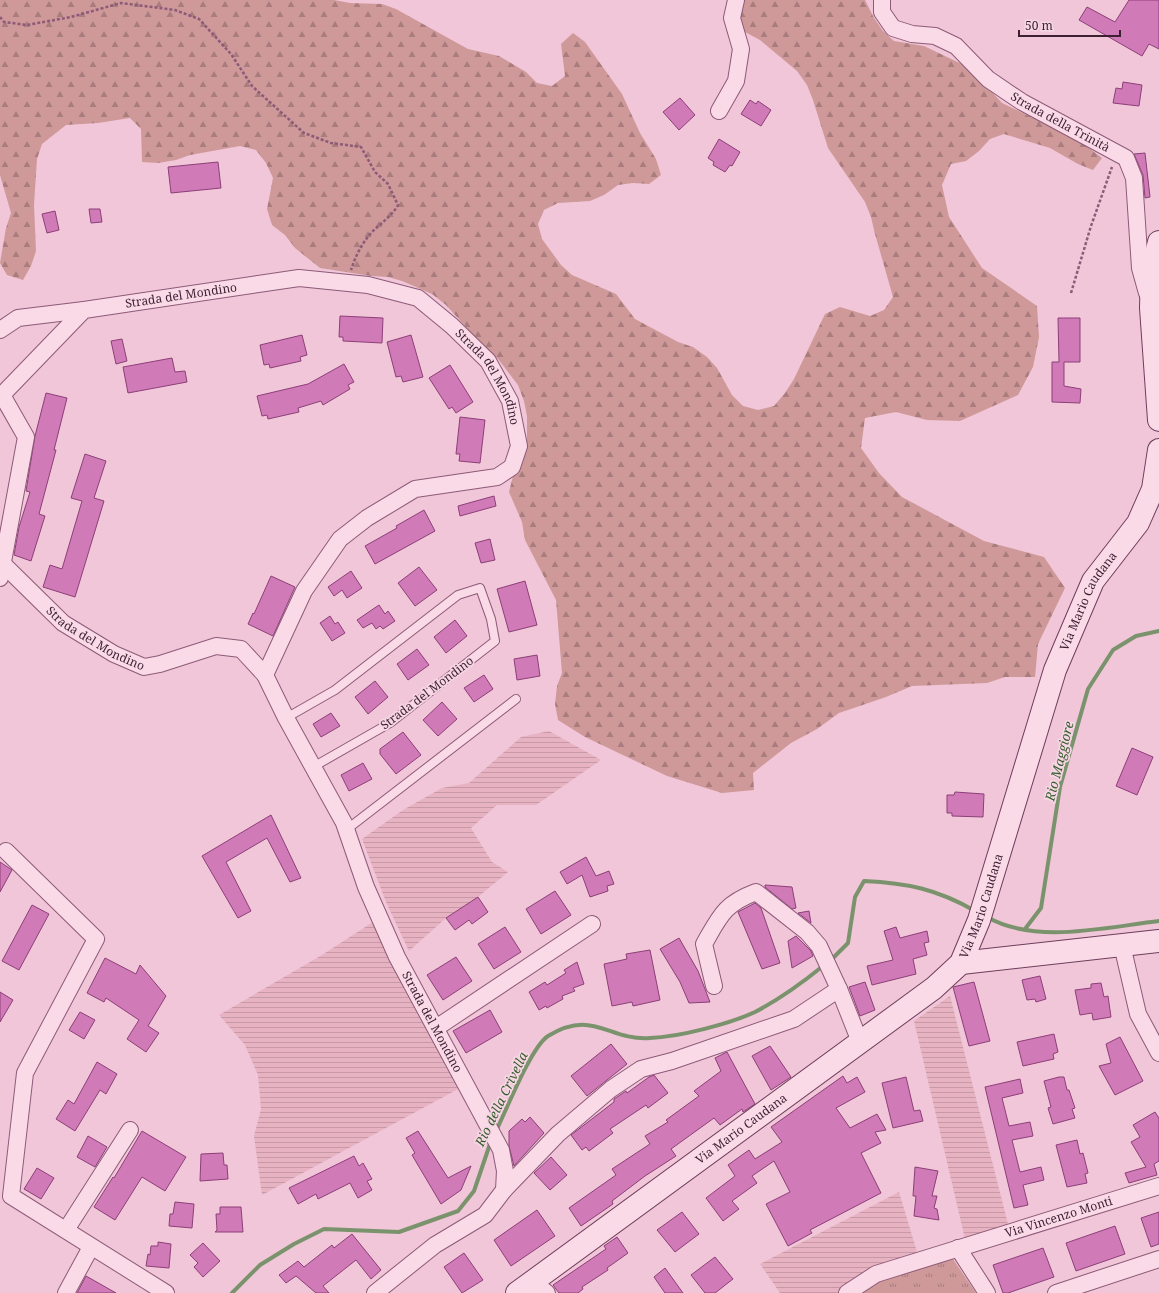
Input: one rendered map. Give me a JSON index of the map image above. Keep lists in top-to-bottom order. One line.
{"streets":{"main road":["Via Mario Caudana"],"street":["Strada della Trinità","Strada del Mondino","Via Vincenzo Monti"]},"water":["Rio Maggiore","Rio della Crivella"],"scale_bar":"50 m"}
